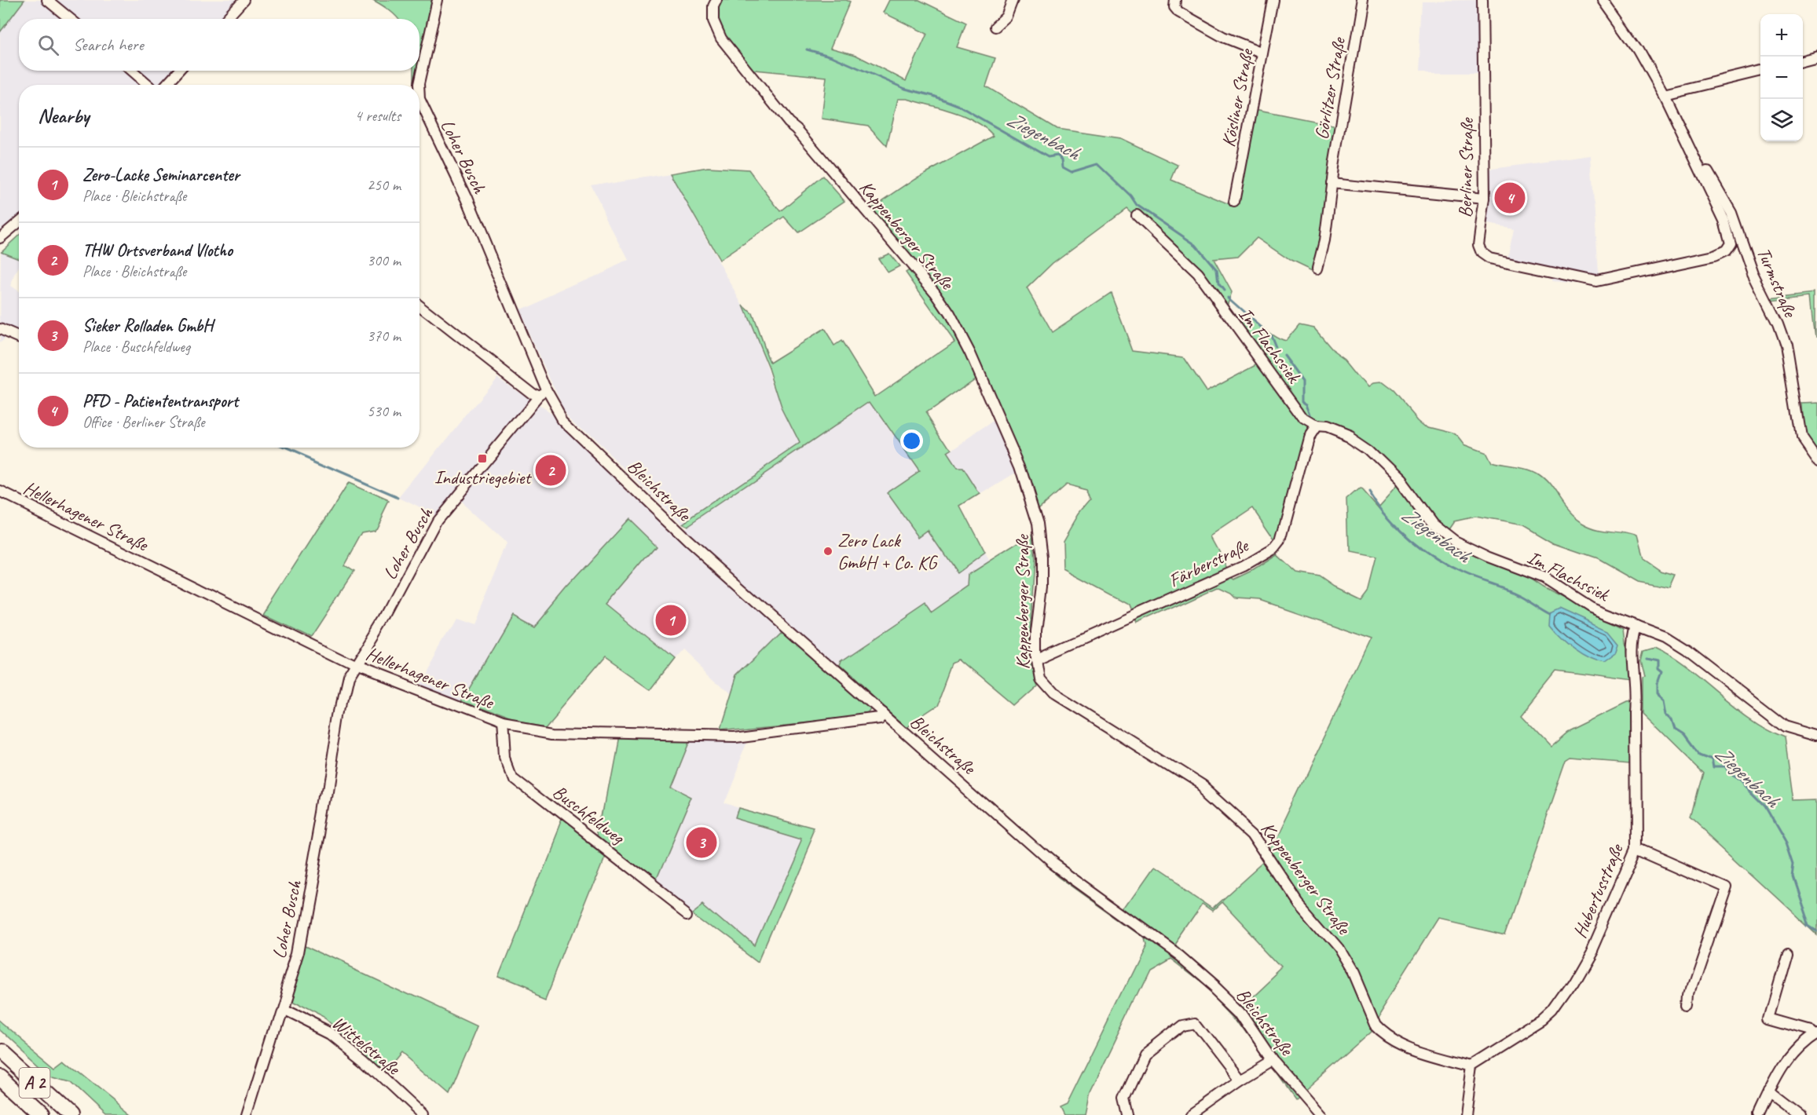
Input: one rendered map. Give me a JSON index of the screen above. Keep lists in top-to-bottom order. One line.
{"streets":{"highway":["A 2"],"street":["Görlitzer Straße","Kösliner Straße","Loher Busch","Berliner Straße","Kappenberger Straße","Turmstraße","Im Flachssiek","Bleichstraße","Hellerhagener Straße","Färberstraße","Buschfeldweg","Hubertusstraße","Wittelstraße"]},"crossings":[["Loher Busch","Bleichstraße"],["Loher Busch","Hellerhagener Straße"],["Loher Busch","Wittelstraße"],["Berliner Straße","Turmstraße"],["Kappenberger Straße","Färberstraße"],["Kappenberger Straße","Hubertusstraße"],["Im Flachssiek","Färberstraße"],["Im Flachssiek","Hubertusstraße"],["Bleichstraße","Hellerhagener Straße"],["Hellerhagener Straße","Buschfeldweg"]],"water":["Ziegenbach"],"places":{"transit":["Industriegebiet"],"other":["Zero Lack GmbH + Co. KG"]},"page":{"map_buttons":["+","−"],"search":"Search here","heading":["Nearby","4 results"],"list":[{"mark":"1","name":"Zero-Lacke Seminarcenter","note":"Place · Bleichstraße","value":"250 m"},{"mark":"2","name":"THW Ortsverband Vlotho","note":"Place · Bleichstraße","value":"300 m"},{"mark":"3","name":"Sieker Rolladen GmbH","note":"Place · Buschfeldweg","value":"370 m"},{"mark":"4","name":"PFD - Patiententransport","note":"Office · Berliner Straße","value":"530 m"}],"pins":["4","2","1","3"]}}
